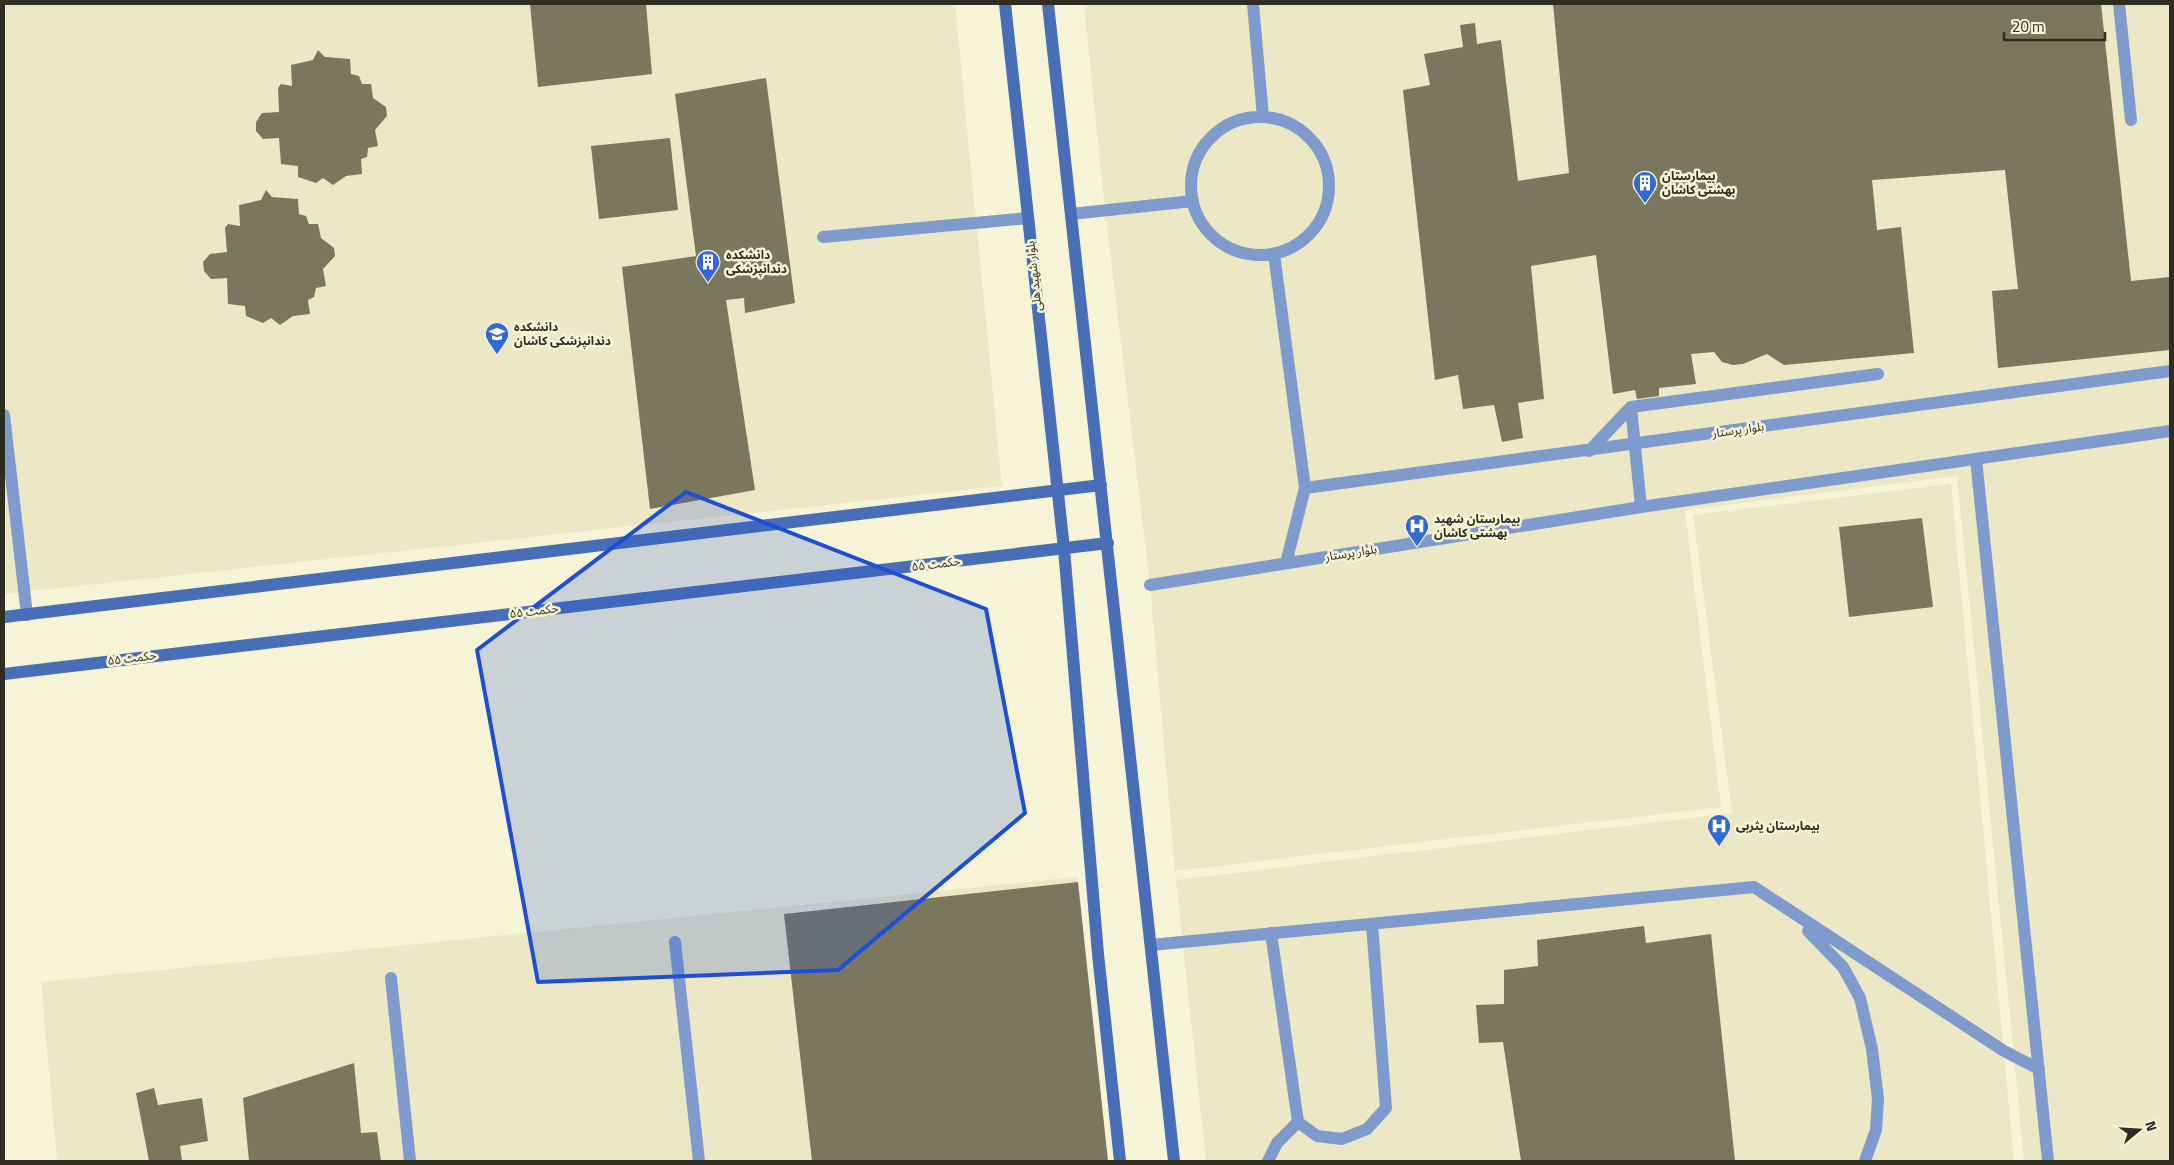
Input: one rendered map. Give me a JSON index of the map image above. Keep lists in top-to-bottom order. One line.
{"streets":{"street":["بلوار شهید هلی","بلوار پرستار","حکمت ۵۵"]},"crossings":[["بلوار شهید هلی","حکمت ۵۵"]],"places":{"building":["بیمارستان بهشتی کاشان","دانشکده دندانپزشکی"],"school or university":["دانشکده دندانپزشکی کاشان"],"hospital":["بیمارستان شهید بهشتی کاشان","بیمارستان یثربی"]},"scale_bar":"20 m","north":"right"}
